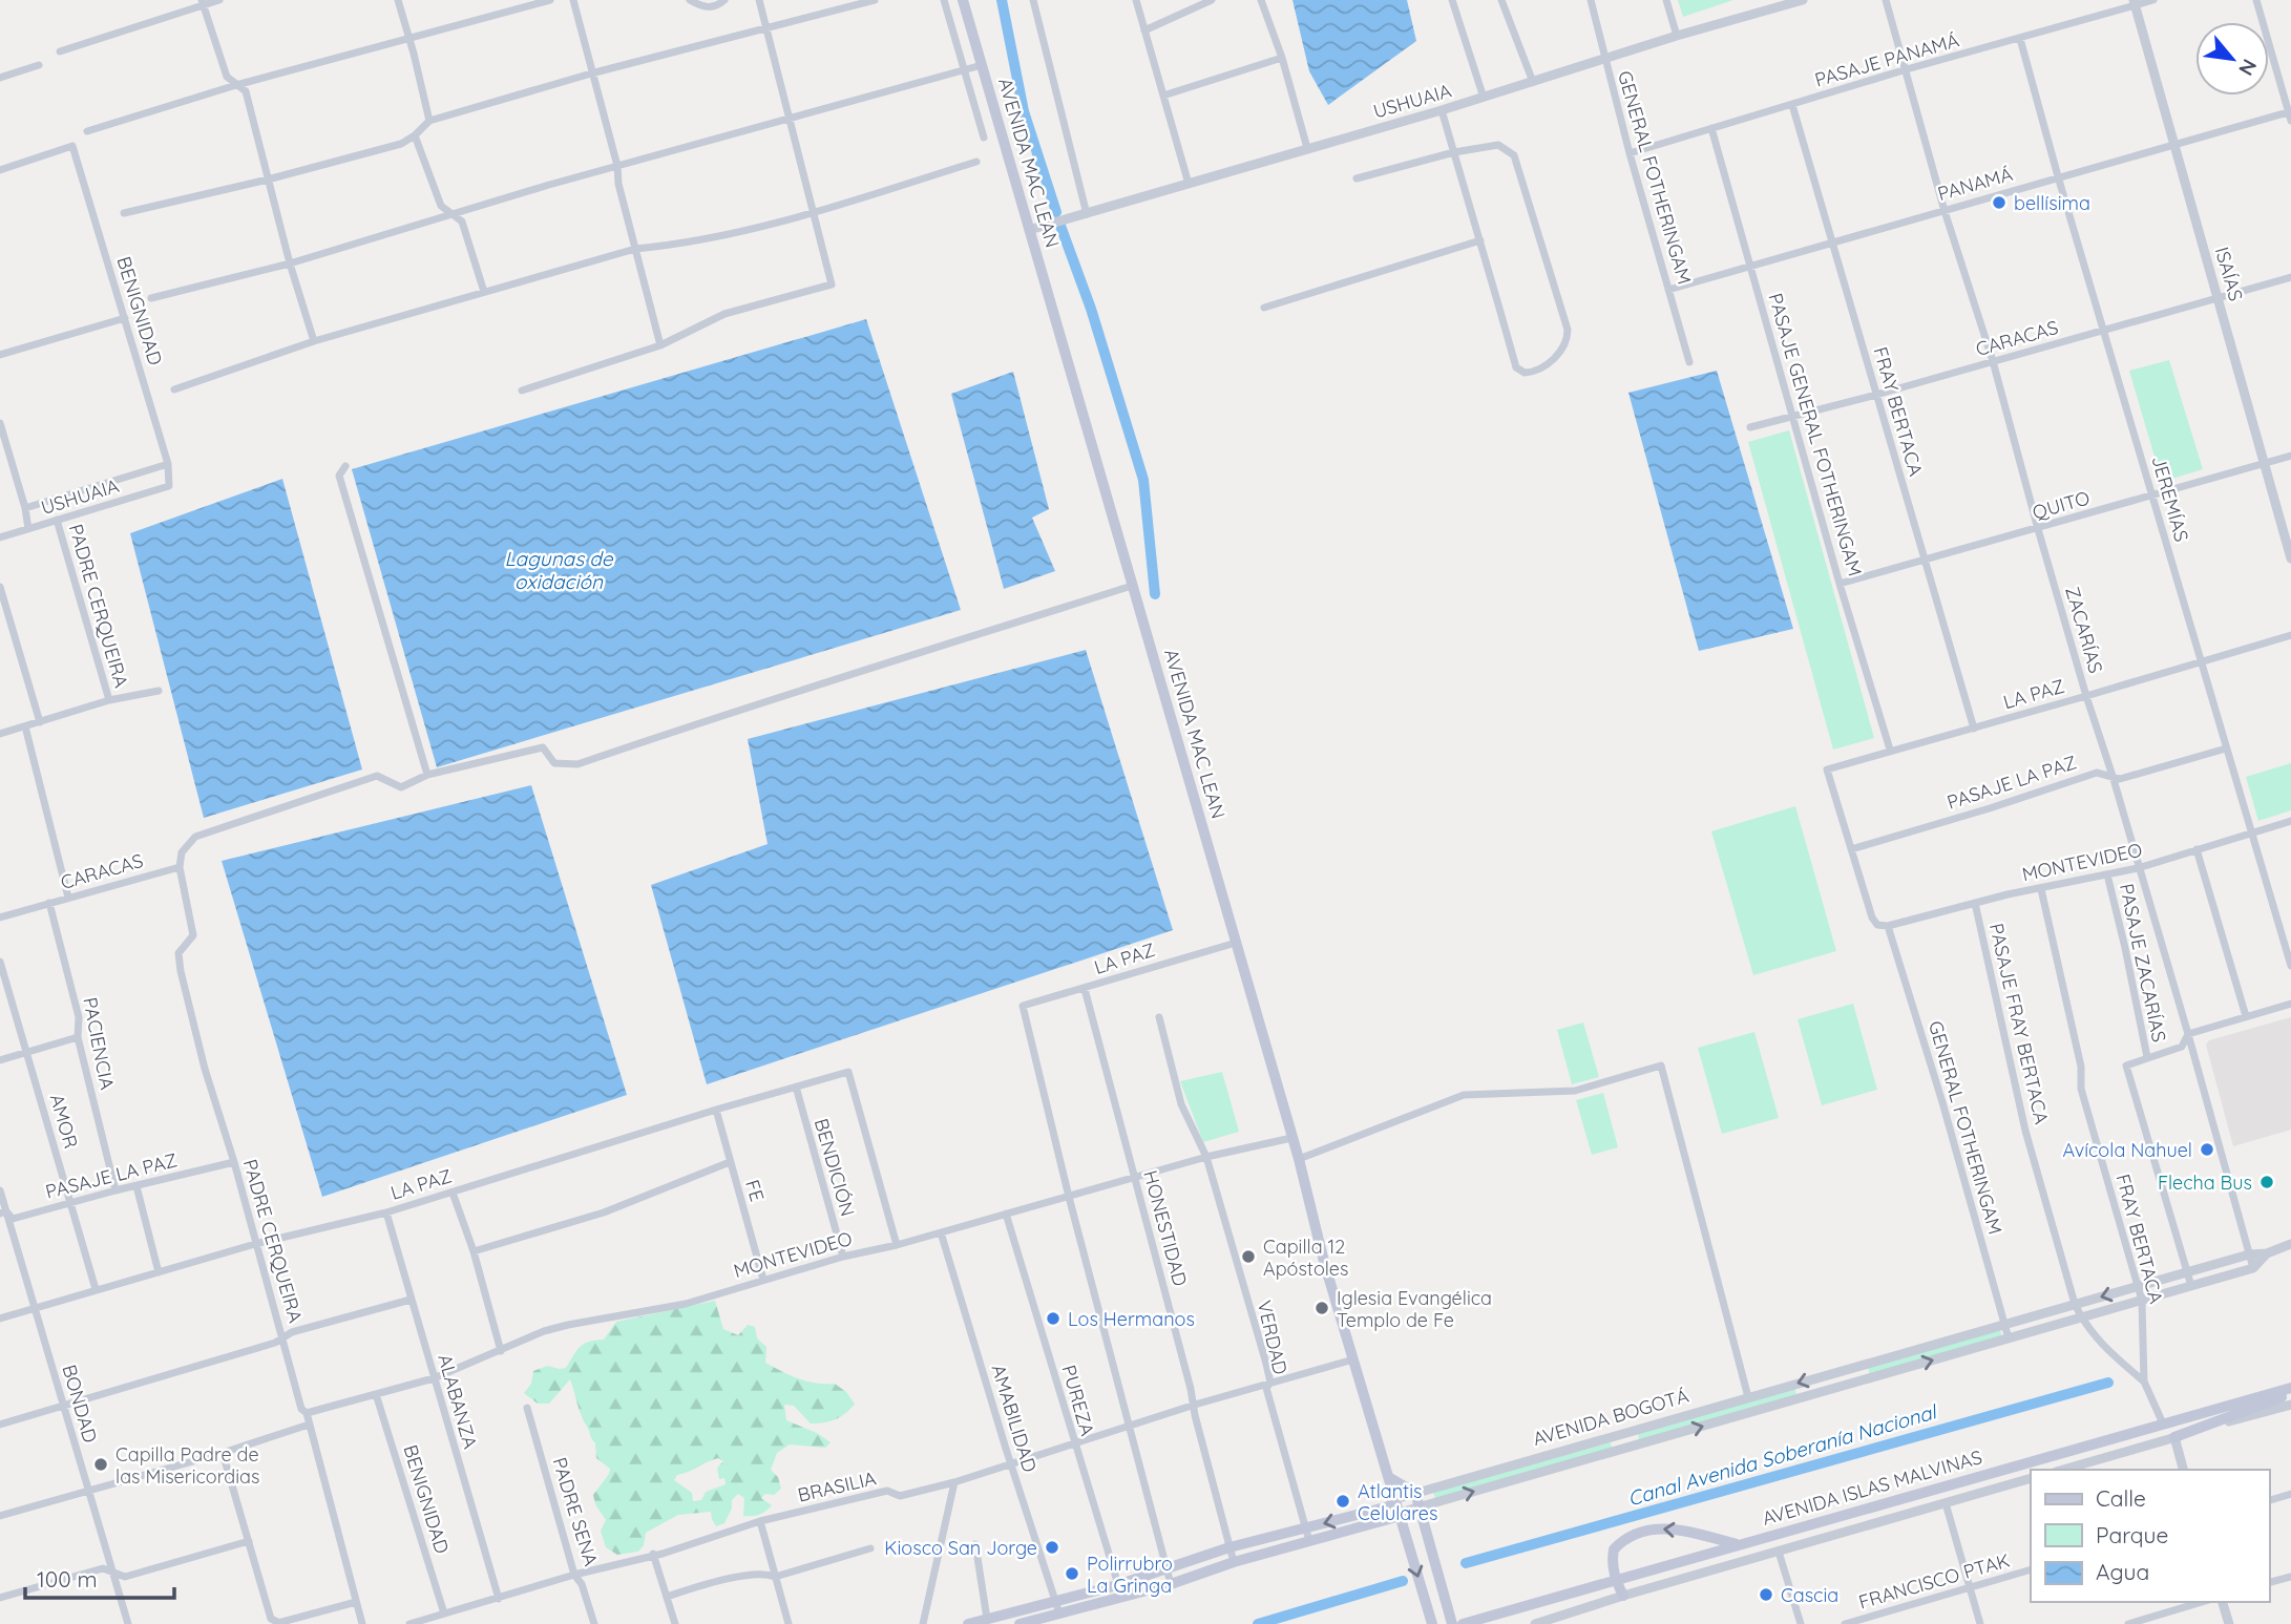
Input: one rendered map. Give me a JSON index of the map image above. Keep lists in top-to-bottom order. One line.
{"streets":{"main road":["AVENIDA MAC LEAN","AVENIDA BOGOTÁ","AVENIDA ISLAS MALVINAS"],"street":["PASAJE PANAMÁ","USHUAIA","GENERAL FOTHERINGAM","PANAMÁ","ISAÍAS","BENIGNIDAD","CARACAS","FRAY BERTACA","PASAJE GENERAL FOTHERINGAM","JEREMÍAS","QUITO","PADRE CERQUEIRA","ZACARÍAS","LA PAZ","PASAJE LA PAZ","MONTEVIDEO","PASAJE ZACARÍAS","PASAJE FRAY BERTACA","PACIENCIA","AMOR","BENDICIÓN","FE","HONESTIDAD","VERDAD","PUREZA","ALABANZA","BONDAD","AMABILIDAD","BRASILIA","PADRE SENA","FRANCISCO PTAK"]},"crossings":[["PASAJE PANAMÁ","GENERAL FOTHERINGAM"],["PASAJE PANAMÁ","ISAÍAS"],["PASAJE PANAMÁ","FRAY BERTACA"],["PASAJE PANAMÁ","PASAJE GENERAL FOTHERINGAM"],["PASAJE PANAMÁ","JEREMÍAS"],["PASAJE PANAMÁ","ZACARÍAS"],["USHUAIA","AVENIDA MAC LEAN"],["USHUAIA","GENERAL FOTHERINGAM"],["USHUAIA","BENIGNIDAD"],["USHUAIA","PADRE CERQUEIRA"],["AVENIDA MAC LEAN","LA PAZ"],["AVENIDA MAC LEAN","MONTEVIDEO"],["AVENIDA MAC LEAN","AVENIDA BOGOTÁ"],["AVENIDA MAC LEAN","BRASILIA"],["GENERAL FOTHERINGAM","PANAMÁ"],["GENERAL FOTHERINGAM","MONTEVIDEO"],["GENERAL FOTHERINGAM","AVENIDA BOGOTÁ"],["PANAMÁ","ISAÍAS"],["PANAMÁ","FRAY BERTACA"],["PANAMÁ","PASAJE GENERAL FOTHERINGAM"],["PANAMÁ","JEREMÍAS"],["PANAMÁ","ZACARÍAS"],["ISAÍAS","CARACAS"],["ISAÍAS","QUITO"],["BENIGNIDAD","MONTEVIDEO"],["BENIGNIDAD","BRASILIA"],["CARACAS","FRAY BERTACA"],["CARACAS","PASAJE GENERAL FOTHERINGAM"],["CARACAS","JEREMÍAS"],["CARACAS","PADRE CERQUEIRA"],["CARACAS","ZACARÍAS"],["CARACAS","PACIENCIA"],["FRAY BERTACA","QUITO"],["FRAY BERTACA","LA PAZ"],["FRAY BERTACA","MONTEVIDEO"],["FRAY BERTACA","PASAJE FRAY BERTACA"],["FRAY BERTACA","AVENIDA BOGOTÁ"],["FRAY BERTACA","AVENIDA ISLAS MALVINAS"],["PASAJE GENERAL FOTHERINGAM","QUITO"],["PASAJE GENERAL FOTHERINGAM","LA PAZ"],["JEREMÍAS","QUITO"],["JEREMÍAS","LA PAZ"],["JEREMÍAS","PASAJE LA PAZ"],["JEREMÍAS","MONTEVIDEO"],["QUITO","ZACARÍAS"],["PADRE CERQUEIRA","LA PAZ"],["PADRE CERQUEIRA","PASAJE LA PAZ"],["PADRE CERQUEIRA","MONTEVIDEO"],["ZACARÍAS","LA PAZ"],["ZACARÍAS","PASAJE LA PAZ"],["ZACARÍAS","MONTEVIDEO"],["ZACARÍAS","AVENIDA BOGOTÁ"],["LA PAZ","PASAJE LA PAZ"],["LA PAZ","MONTEVIDEO"],["LA PAZ","AMOR"],["LA PAZ","BENDICIÓN"],["LA PAZ","FE"],["LA PAZ","HONESTIDAD"],["LA PAZ","ALABANZA"],["LA PAZ","BONDAD"],["PASAJE LA PAZ","MONTEVIDEO"],["PASAJE LA PAZ","PACIENCIA"],["PASAJE LA PAZ","AMOR"],["PASAJE LA PAZ","BONDAD"],["MONTEVIDEO","PASAJE ZACARÍAS"],["MONTEVIDEO","PASAJE FRAY BERTACA"],["MONTEVIDEO","BENDICIÓN"],["MONTEVIDEO","FE"],["MONTEVIDEO","HONESTIDAD"],["MONTEVIDEO","VERDAD"],["MONTEVIDEO","PUREZA"],["MONTEVIDEO","ALABANZA"],["MONTEVIDEO","AMABILIDAD"],["PASAJE FRAY BERTACA","AVENIDA BOGOTÁ"],["HONESTIDAD","AVENIDA BOGOTÁ"],["HONESTIDAD","BRASILIA"],["VERDAD","AVENIDA BOGOTÁ"],["VERDAD","BRASILIA"],["PUREZA","AVENIDA BOGOTÁ"],["PUREZA","BRASILIA"],["ALABANZA","BRASILIA"],["AVENIDA BOGOTÁ","AMABILIDAD"],["AMABILIDAD","BRASILIA"],["BRASILIA","PADRE SENA"]],"water":["Lagunas de oxidación","Canal Avenida Soberanía Nacional"],"places":["bellísima","Avícola Nahuel","Flecha Bus","Capilla 12 Apóstoles","Iglesia Evangélica Templo de Fe","Los Hermanos","Capilla Padre de las Misericordias","Atlantis Celulares","Kiosco San Jorge","Polirrubro La Gringa","Cascia"],"legend":["Calle","Parque","Agua"],"scale_bar":"100 m","north":"bottom right"}
